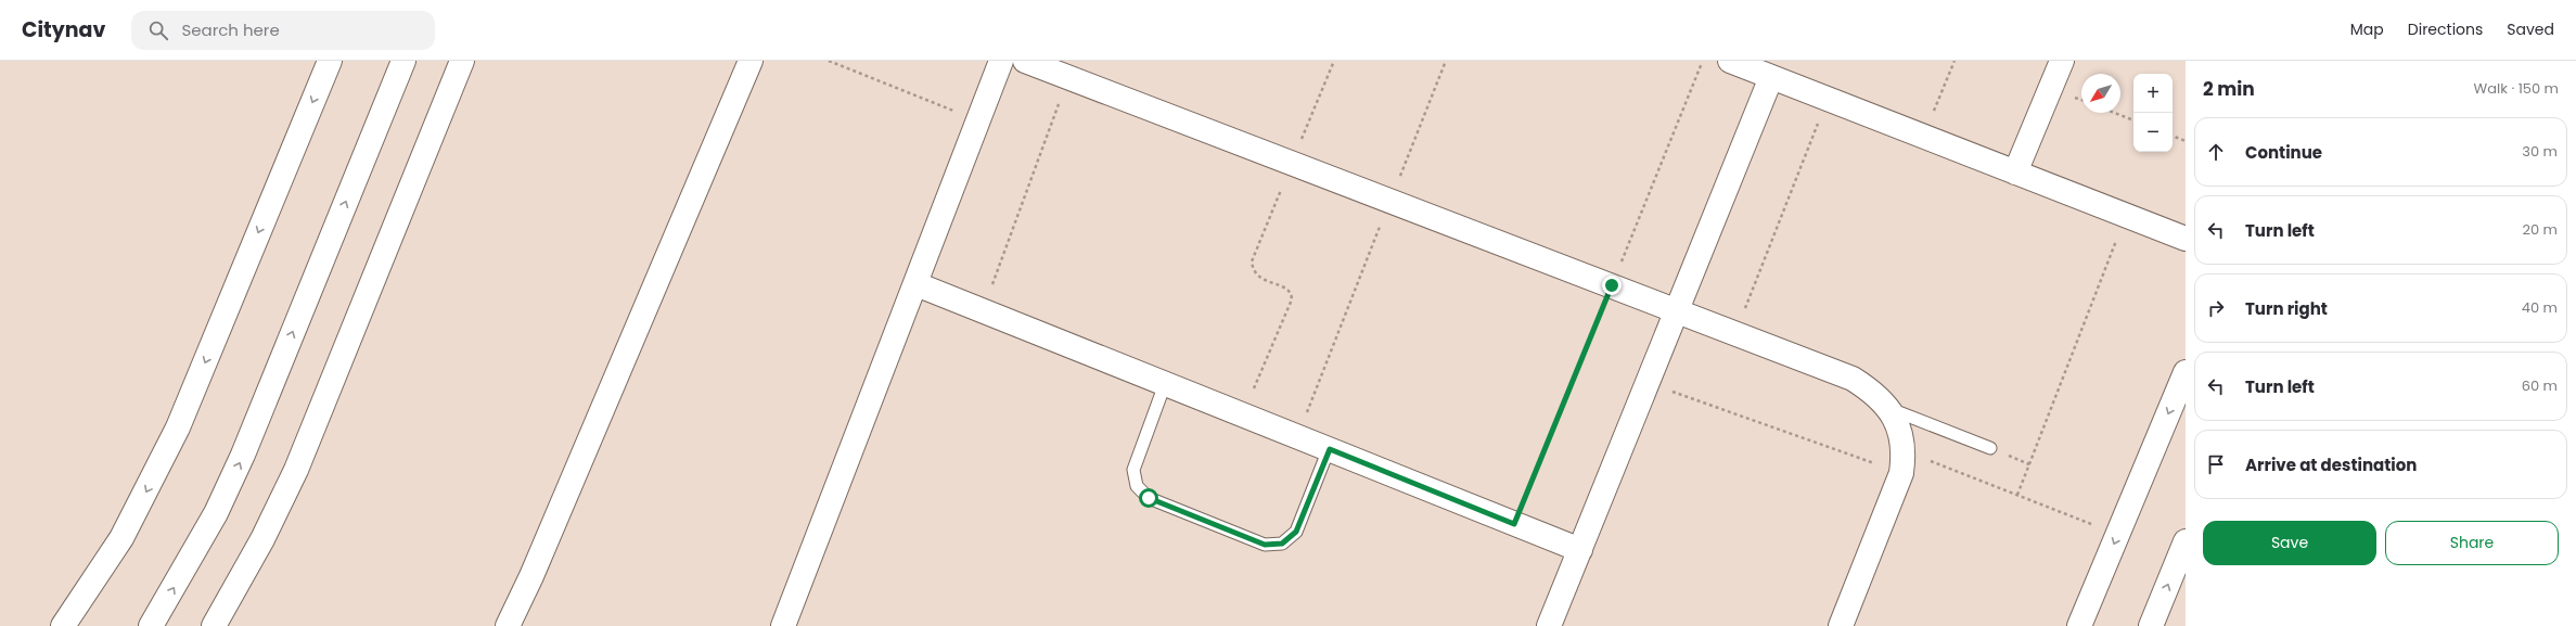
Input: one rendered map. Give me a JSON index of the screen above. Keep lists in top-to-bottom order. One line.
{"north":"bottom left","page":{"header":"Citynav","search":"Search here","nav":["Map","Directions","Saved"],"heading":["2 min","Walk · 150 m"],"map_buttons":["+","−"],"list":[["Continue","30 m"],["Turn left","20 m"],["Turn right","40 m"],["Turn left","60 m"],"Arrive at destination"],"buttons":["Save","Share"]}}
